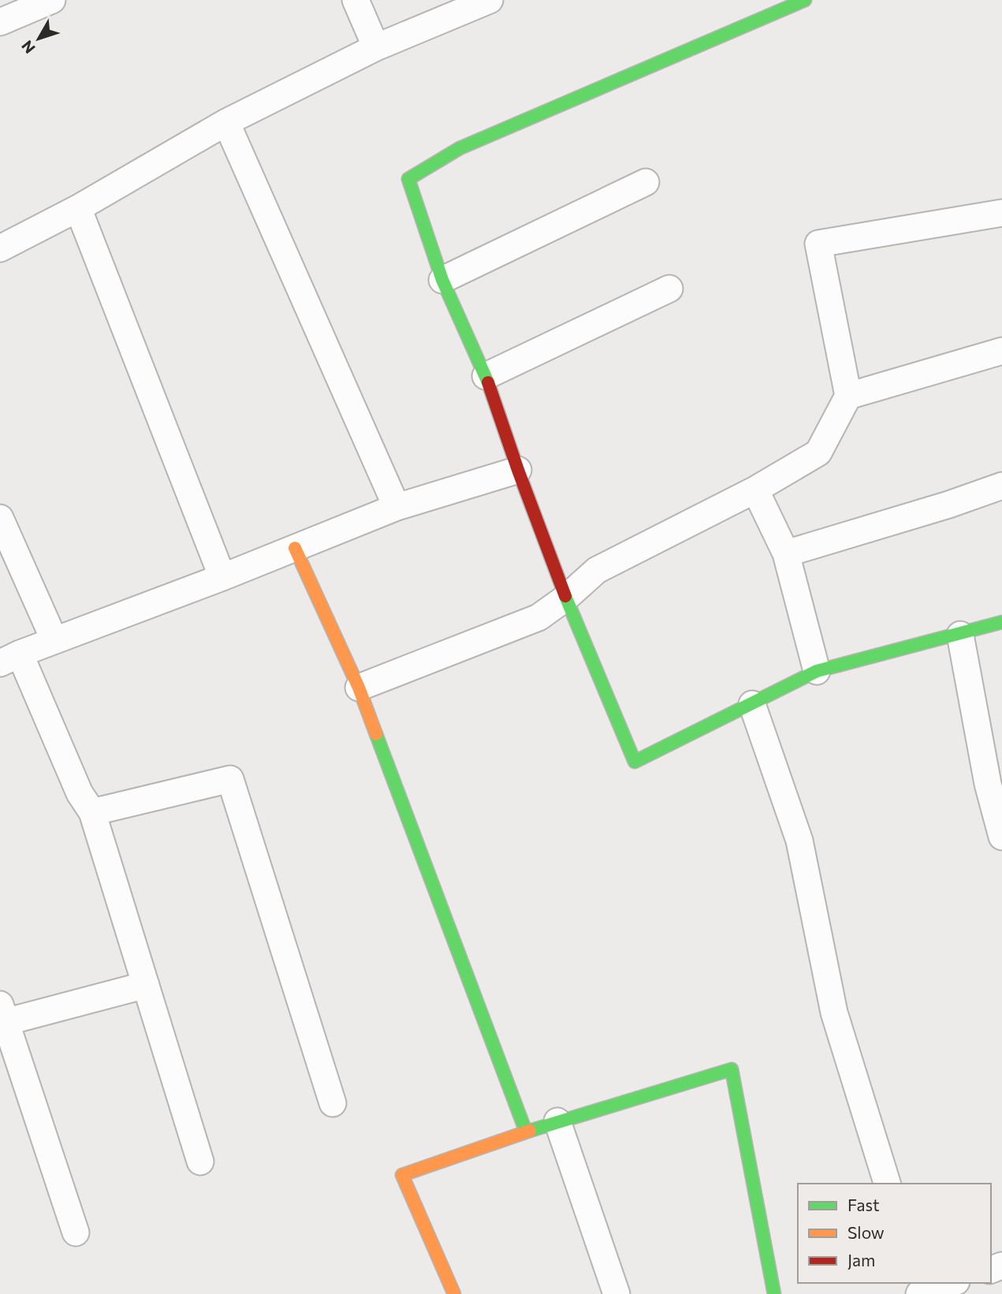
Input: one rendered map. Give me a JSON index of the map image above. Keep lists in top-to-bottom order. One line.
{"legend":["Fast","Slow","Jam"],"north":"bottom left"}
